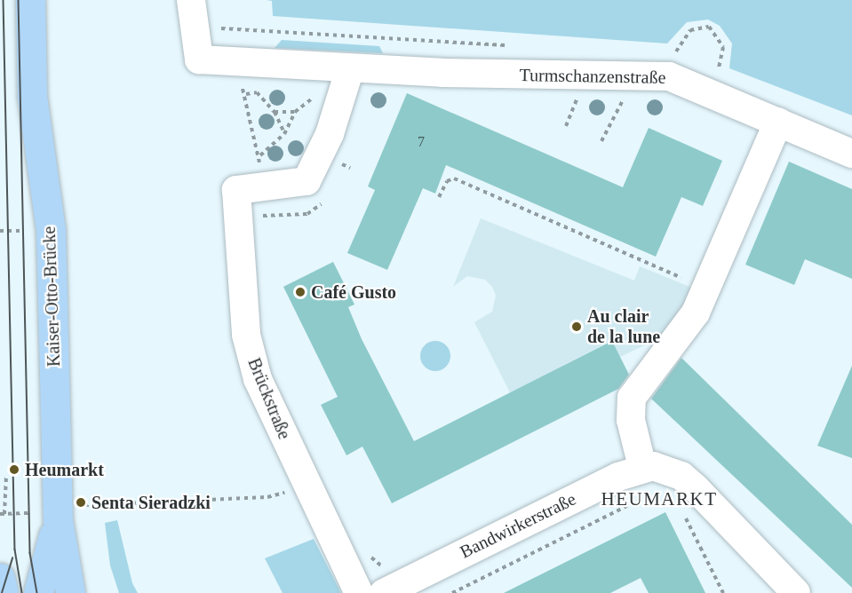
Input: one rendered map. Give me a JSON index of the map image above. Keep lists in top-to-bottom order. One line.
{"streets":{"main road":["Kaiser-Otto-Brücke"],"street":["Turmschanzenstraße","Brückstraße","Bandwirkerstraße"]},"districts":["HEUMARKT"],"places":["Café Gusto","Au clair de la lune","Heumarkt","Senta Sieradzki"],"house_numbers":["7"]}
